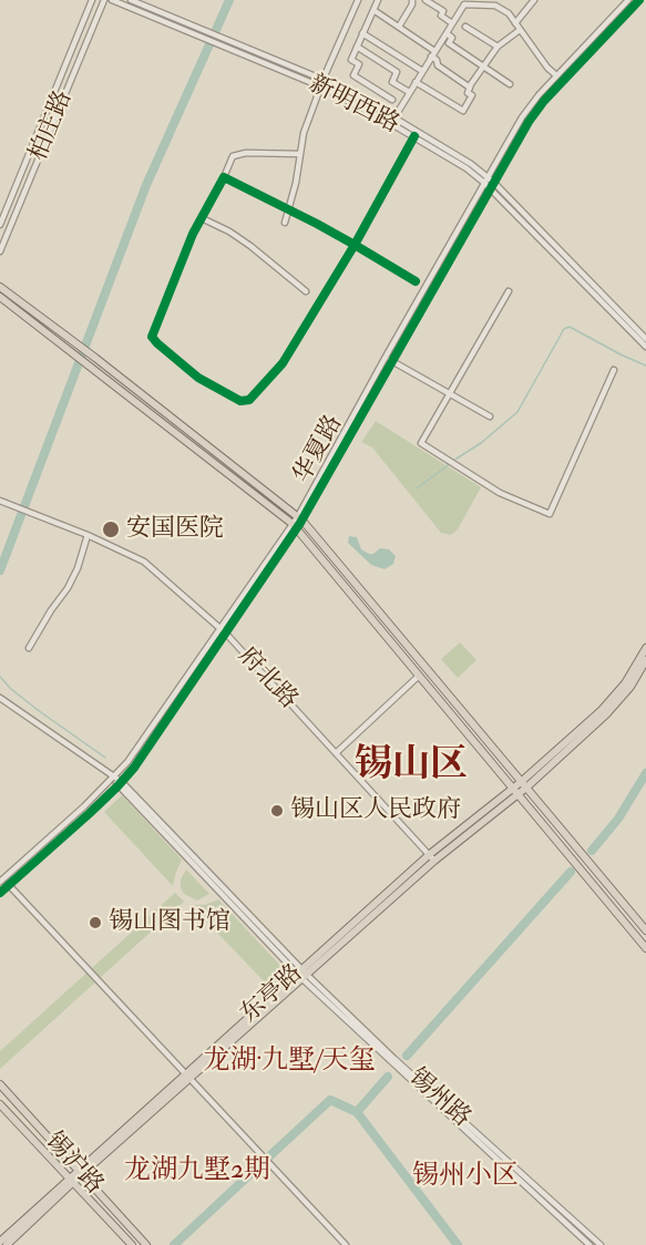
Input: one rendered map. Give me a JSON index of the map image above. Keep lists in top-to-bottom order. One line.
{"streets":{"main road":["东亭路","锡沪路"],"street":["新明西路","柏庄路","华夏路","府北路","锡州路"]},"crossings":[["新明西路","华夏路"],["华夏路","府北路"],["华夏路","锡州路"],["府北路","东亭路"],["东亭路","锡州路"],["东亭路","锡沪路"]],"districts":["锡山区","龙湖·九墅/天玺","龙湖九墅2期","锡州小区"],"places":["安国医院","锡山区人民政府","锡山图书馆"]}
